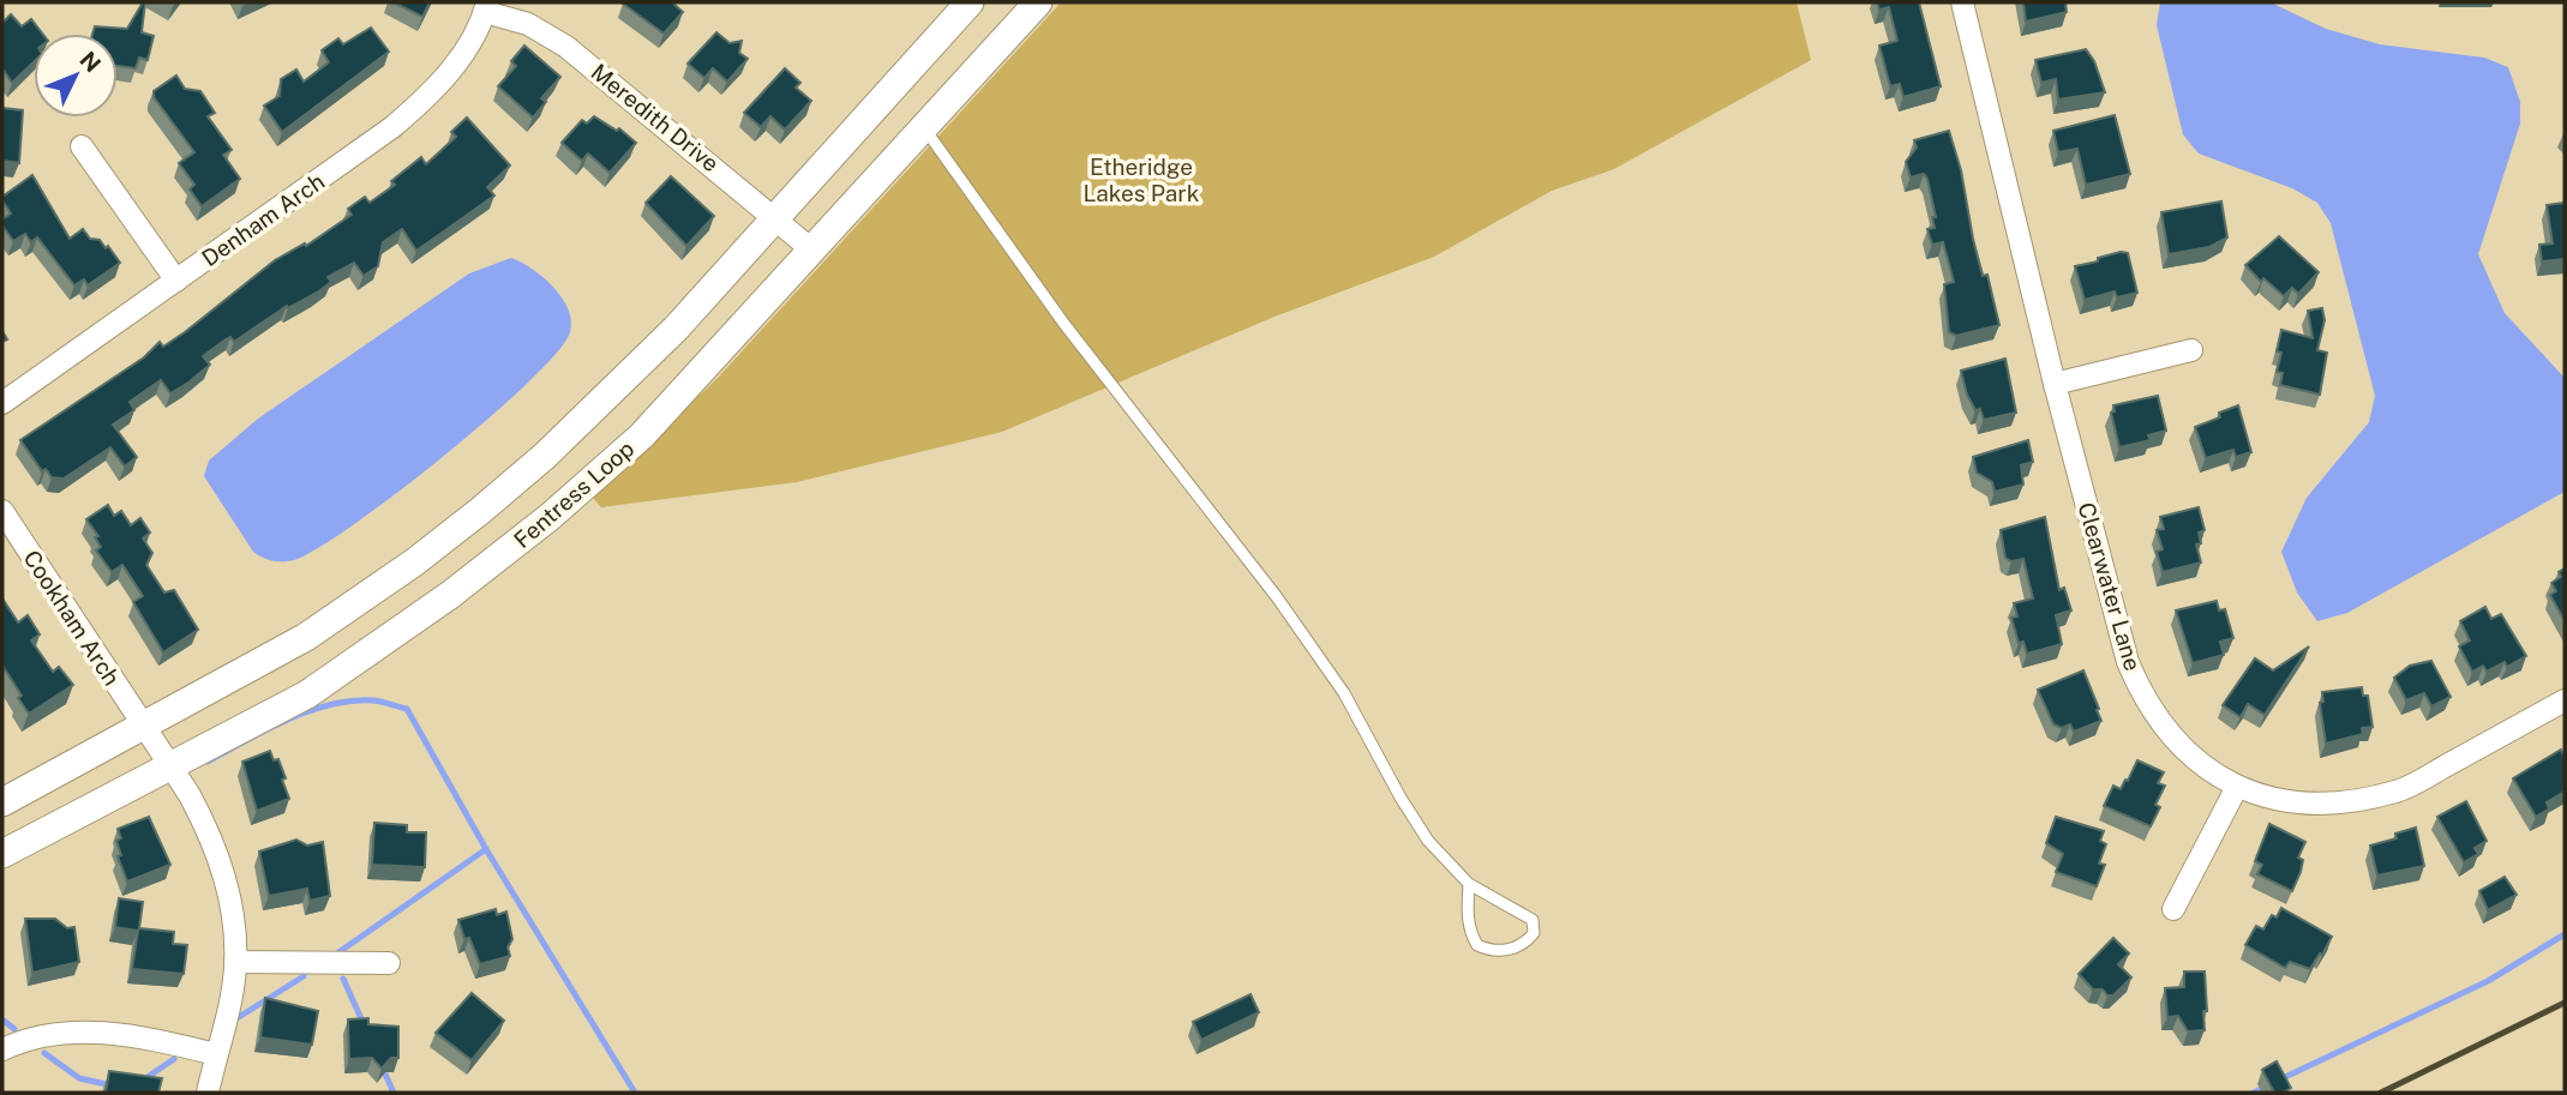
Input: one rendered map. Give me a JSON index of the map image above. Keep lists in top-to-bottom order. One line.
{"streets":{"street":["Meredith Drive","Denham Arch","Fentress Loop","Clearwater Lane","Cookham Arch"]},"crossings":[["Meredith Drive","Denham Arch"],["Meredith Drive","Fentress Loop"],["Fentress Loop","Cookham Arch"]],"parks":["Etheridge Lakes Park"],"north":"top right"}
